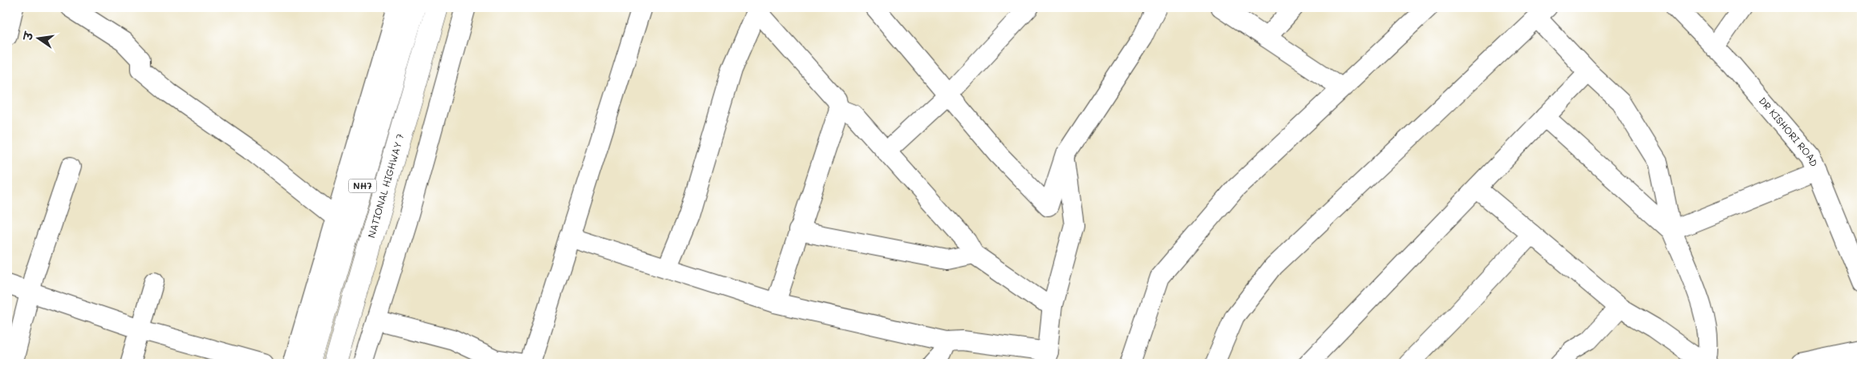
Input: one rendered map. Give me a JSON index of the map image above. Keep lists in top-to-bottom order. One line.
{"streets":{"highway":["NH7","NATIONAL HIGHWAY 7"],"street":["DR KISHORI ROAD"]},"north":"left"}
